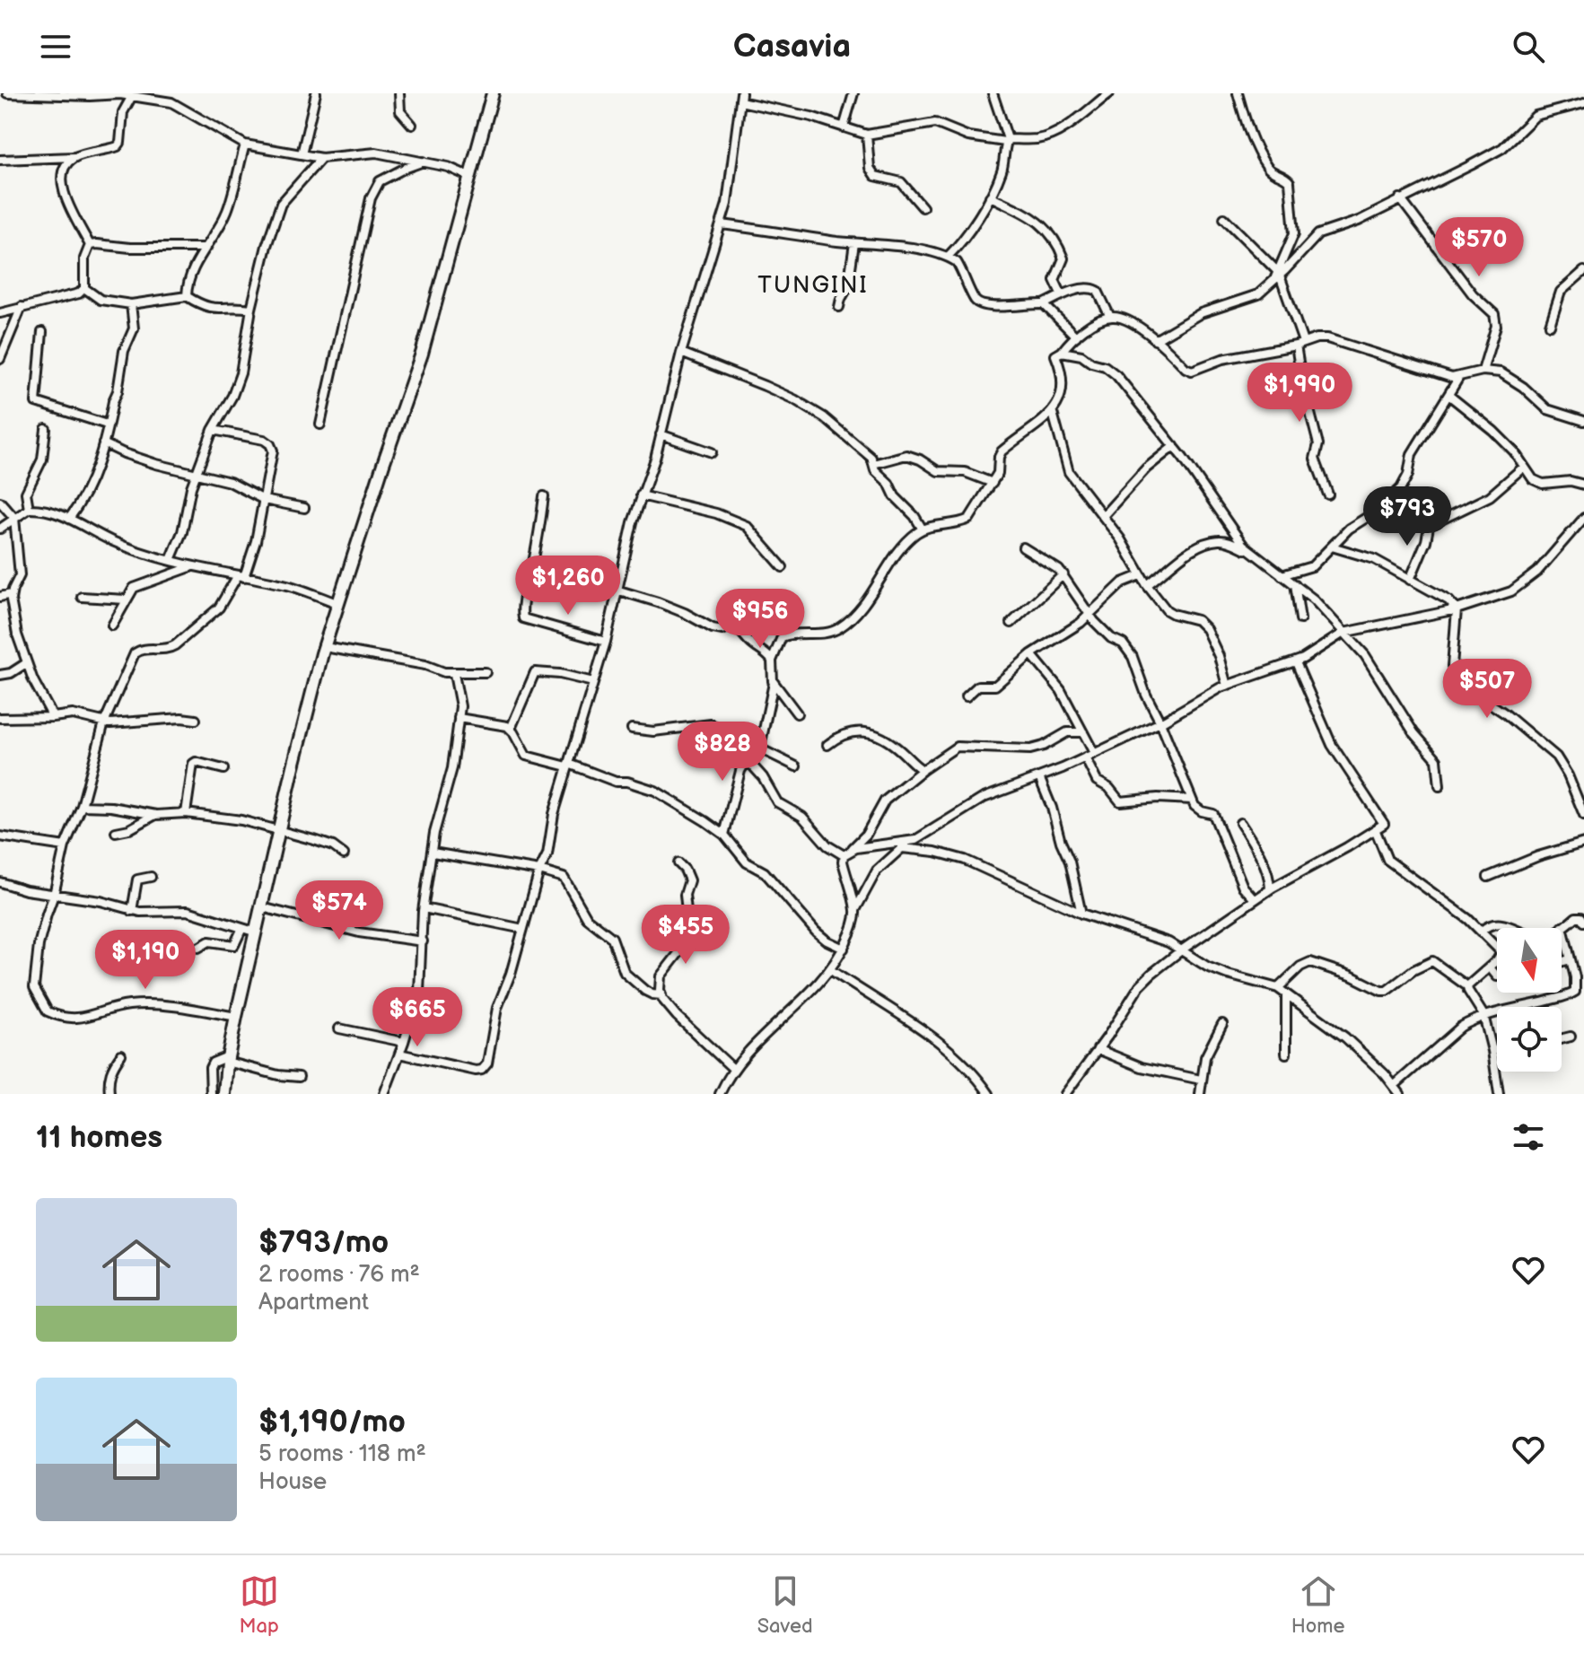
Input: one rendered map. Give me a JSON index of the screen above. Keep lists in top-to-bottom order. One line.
{"districts":["TUNGINI"],"north":"bottom","page":{"header":"Casavia","price":["$570","$1,990","$793","$1,260","$956","$507","$828","$574","$455","$1,190","$665"],"heading":"11 homes","list":[{"name":"$793/mo","note":"2 rooms · 76 m² · Apartment"},{"name":"$1,190/mo","note":"5 rooms · 118 m² · House"}],"tabs":["Map","Saved","Home"]}}
